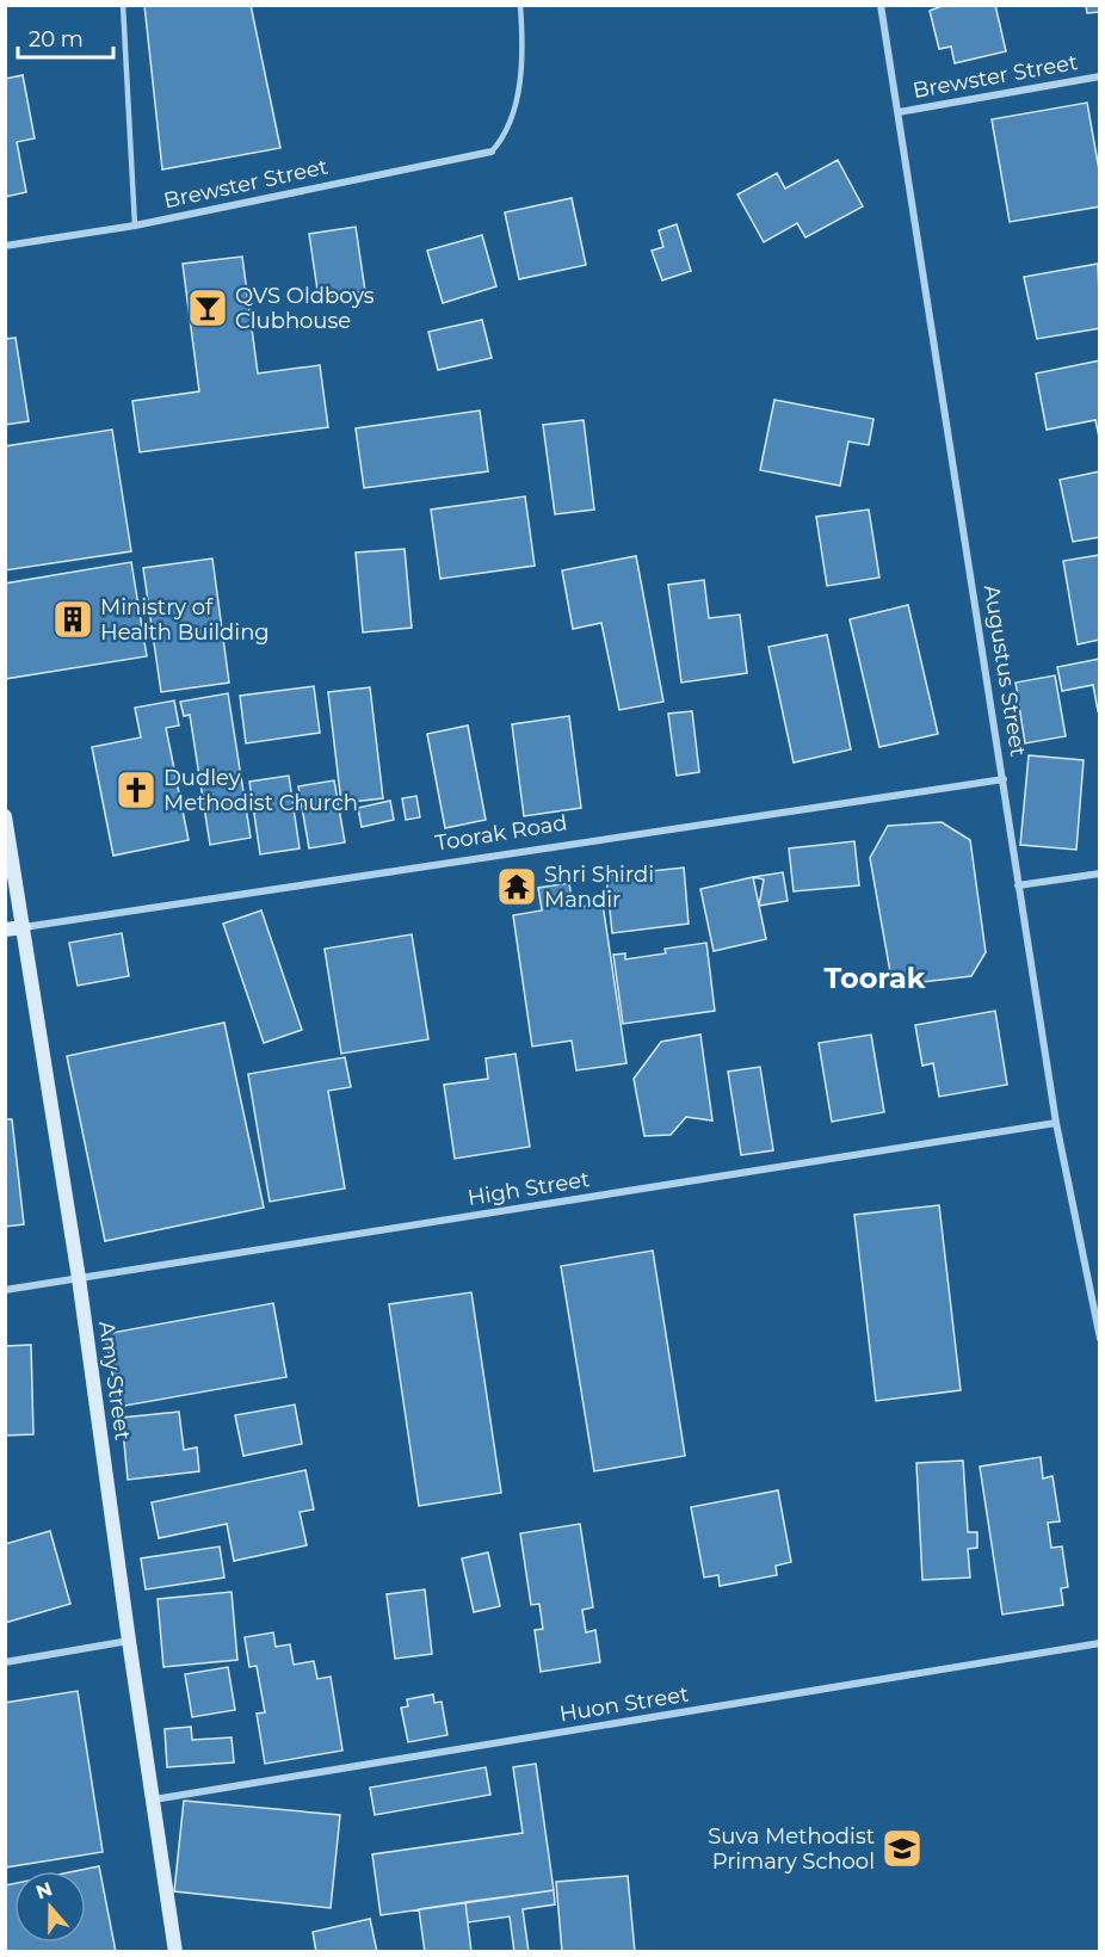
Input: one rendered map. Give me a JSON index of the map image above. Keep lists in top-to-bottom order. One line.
{"streets":{"main road":["Toorak Road","Amy Street"],"street":["Brewster Street","Augustus Street","High Street","Huon Street"]},"crossings":[["Brewster Street","Augustus Street"],["Augustus Street","Toorak Road"],["Augustus Street","High Street"],["Toorak Road","Amy Street"],["High Street","Amy Street"],["Amy Street","Huon Street"]],"districts":["Toorak"],"places":{"bar":["QVS Oldboys Clubhouse"],"building":["Ministry of Health Building"],"church":["Dudley Methodist Church"],"temple":["Shri Shirdi Mandir"],"school or university":["Suva Methodist Primary School"]},"scale_bar":"20 m","north":"top"}
